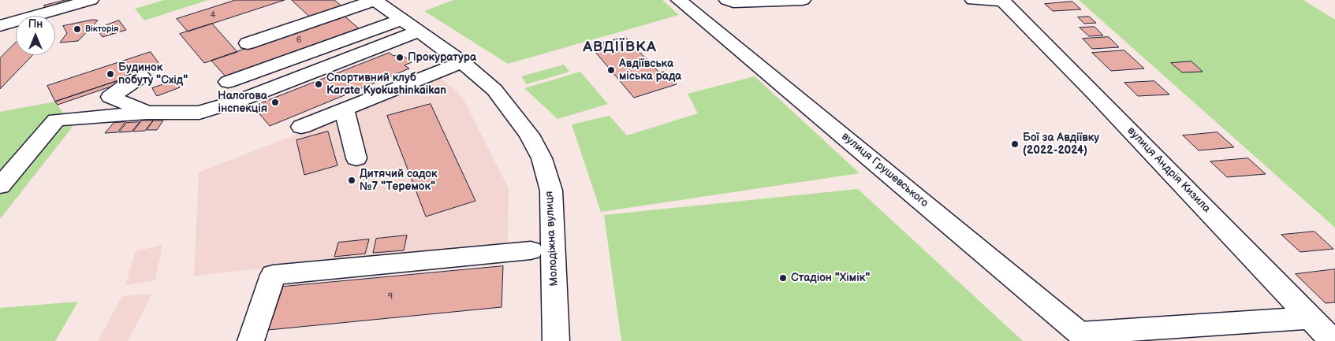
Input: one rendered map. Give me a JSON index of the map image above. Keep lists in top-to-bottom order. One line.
{"streets":{"street":["вулиця Грушевського","вулиця Андрія Кизила","Молодіжна вулиця"]},"districts":["АВДІЇВКА"],"places":["Вікторія","Прокуратура","Авдіївська міська рада","Будинок побуту \"Схід\"","Спортивний клуб Karate Kyokushinkaikan","Налогова інспекція","Бої за Авдіївку (2022-2024)","Дитячий садок №7 \"Теремок\"","Стадіон \"Хімік\""],"house_numbers":["4","6","9"],"north":"top"}
